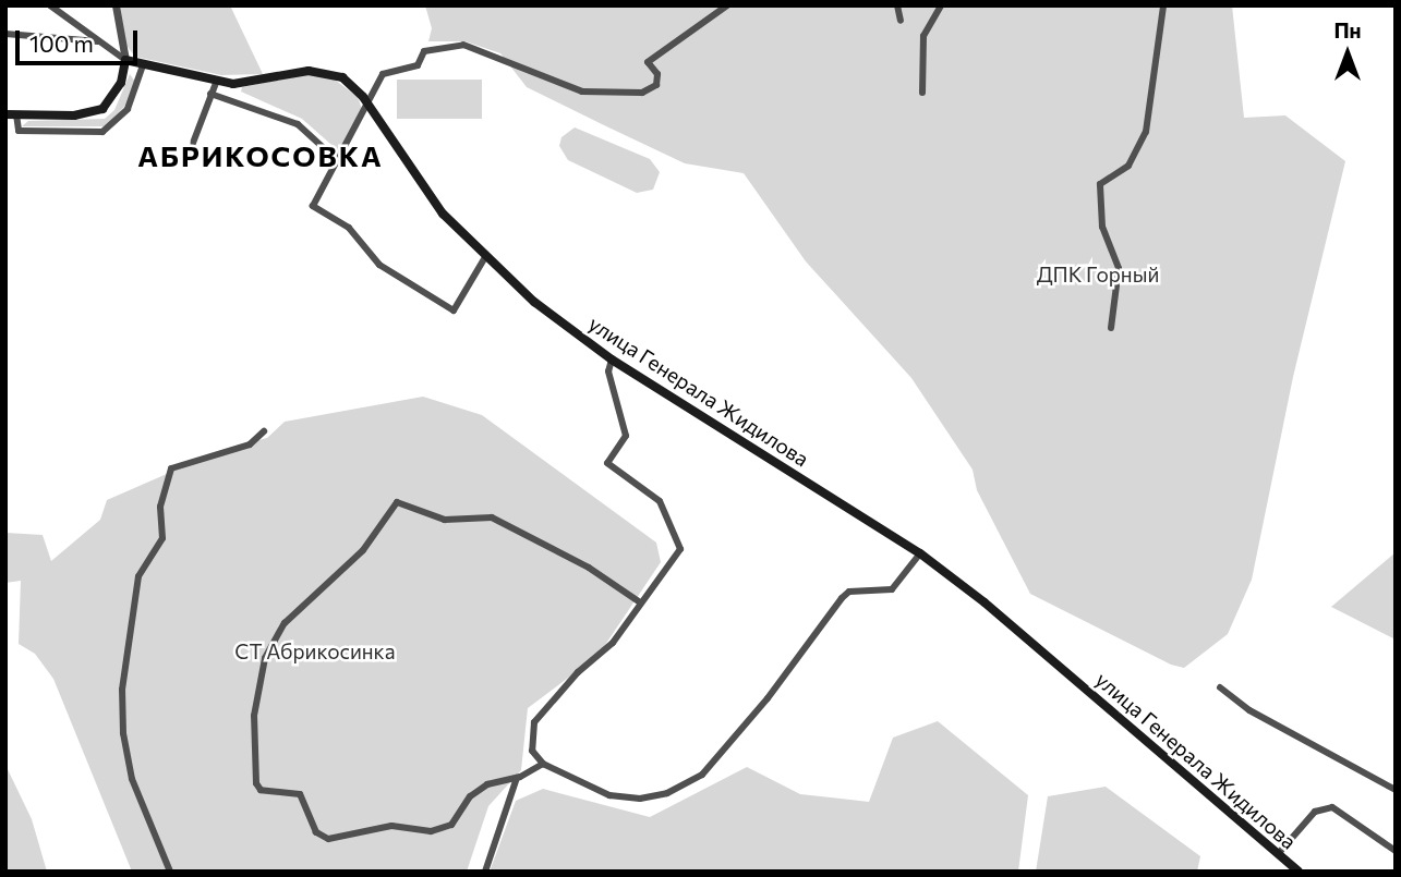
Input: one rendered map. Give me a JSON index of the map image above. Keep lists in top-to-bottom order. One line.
{"streets":{"main road":["улица Генерала Жидилова"]},"districts":["АБРИКОСОВКА"],"parks":["ДПК Горный","СТ Абрикосинка"],"scale_bar":"100 m","north":"top"}
